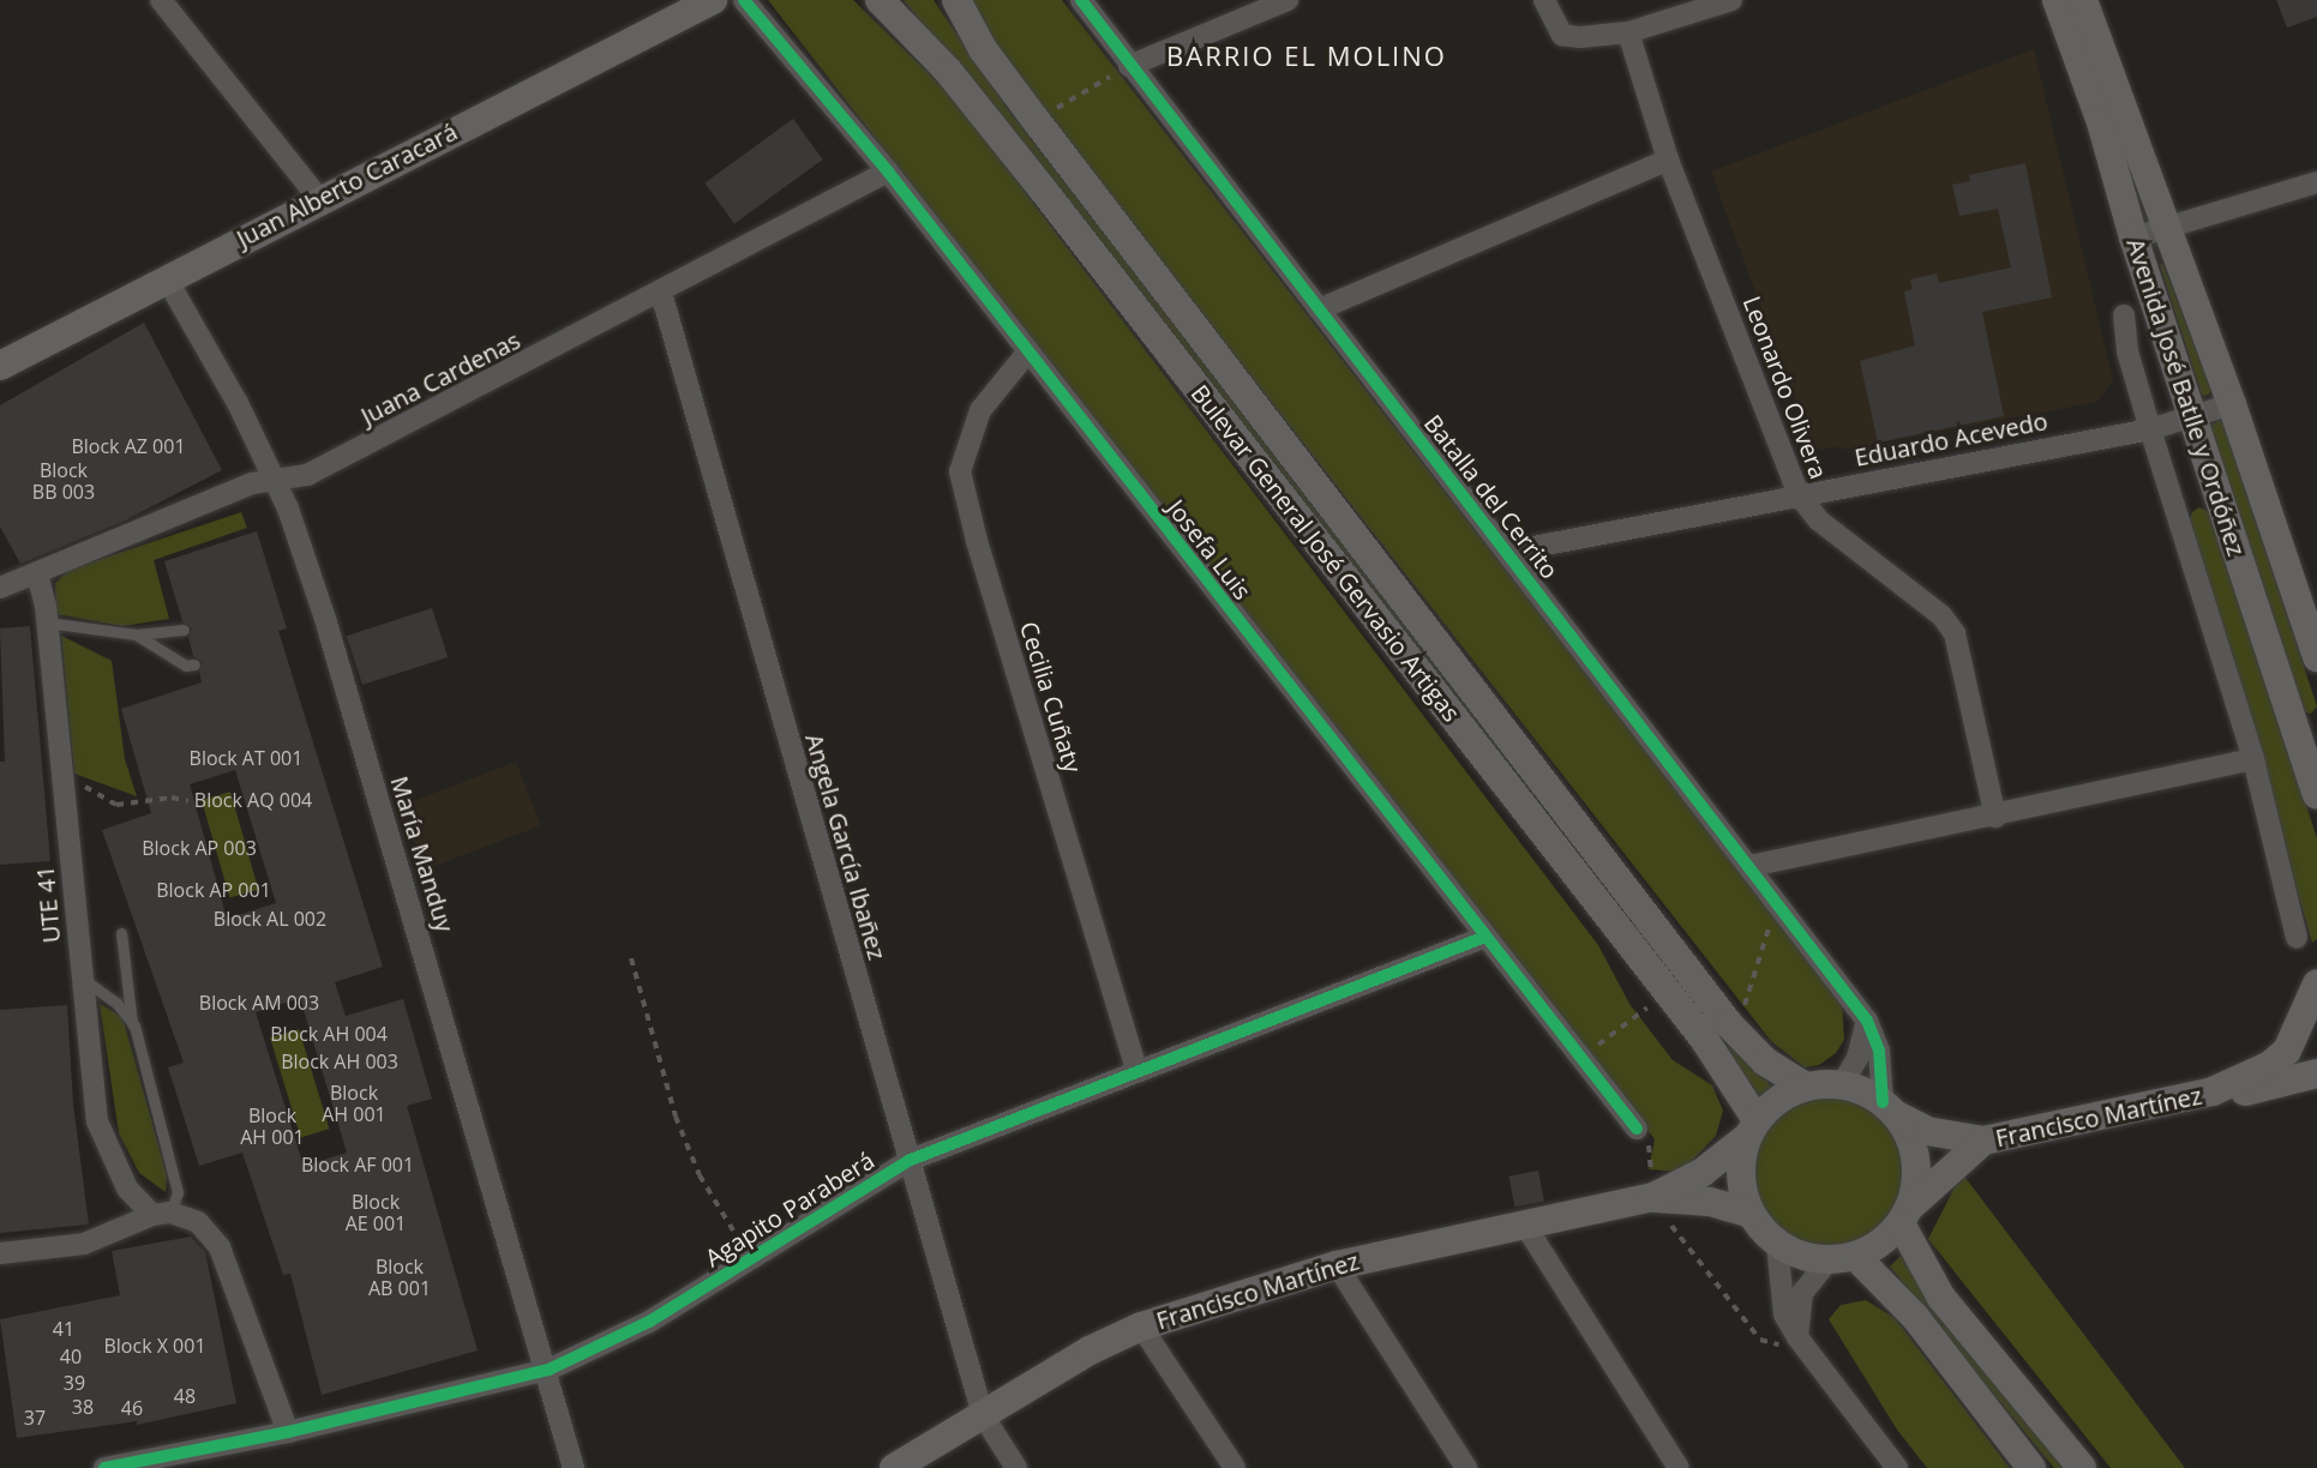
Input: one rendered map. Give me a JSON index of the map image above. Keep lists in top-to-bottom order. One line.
{"streets":{"main road":["Juan Alberto Caracará","Avenida José Batlle y Ordóñez","Bulevar General José Gervasio Artigas","Francisco Martínez"],"street":["Juana Cardenas","Leonardo Olivera","Eduardo Acevedo","Batalla del Cerrito","Josefa Luis","Cecilia Cuñaty","Angela García Ibañez","María Manduy","UTE 41","Agapito Paraberá"]},"crossings":[["Juan Alberto Caracará","María Manduy"],["Juana Cardenas","Josefa Luis"],["Juana Cardenas","Angela García Ibañez"],["Juana Cardenas","María Manduy"],["Juana Cardenas","UTE 41"],["Leonardo Olivera","Eduardo Acevedo"],["Avenida José Batlle y Ordóñez","Eduardo Acevedo"],["Eduardo Acevedo","Batalla del Cerrito"],["Josefa Luis","Cecilia Cuñaty"],["Josefa Luis","Agapito Paraberá"],["Bulevar General José Gervasio Artigas","Francisco Martínez"],["Cecilia Cuñaty","Agapito Paraberá"],["Angela García Ibañez","Francisco Martínez"],["Angela García Ibañez","Agapito Paraberá"],["María Manduy","Agapito Paraberá"]],"districts":["BARRIO EL MOLINO"],"house_numbers":["Block AZ 001","Block BB 003","Block AT 001","Block AQ 004","Block AP 003","Block AP 001","Block AL 002","Block AM 003","Block AH 004","Block AH 003","Block AH 001","Block AH 001","Block AF 001","Block AE 001","Block AB 001","41","Block X 001","40","39","48","38","46","37"]}
